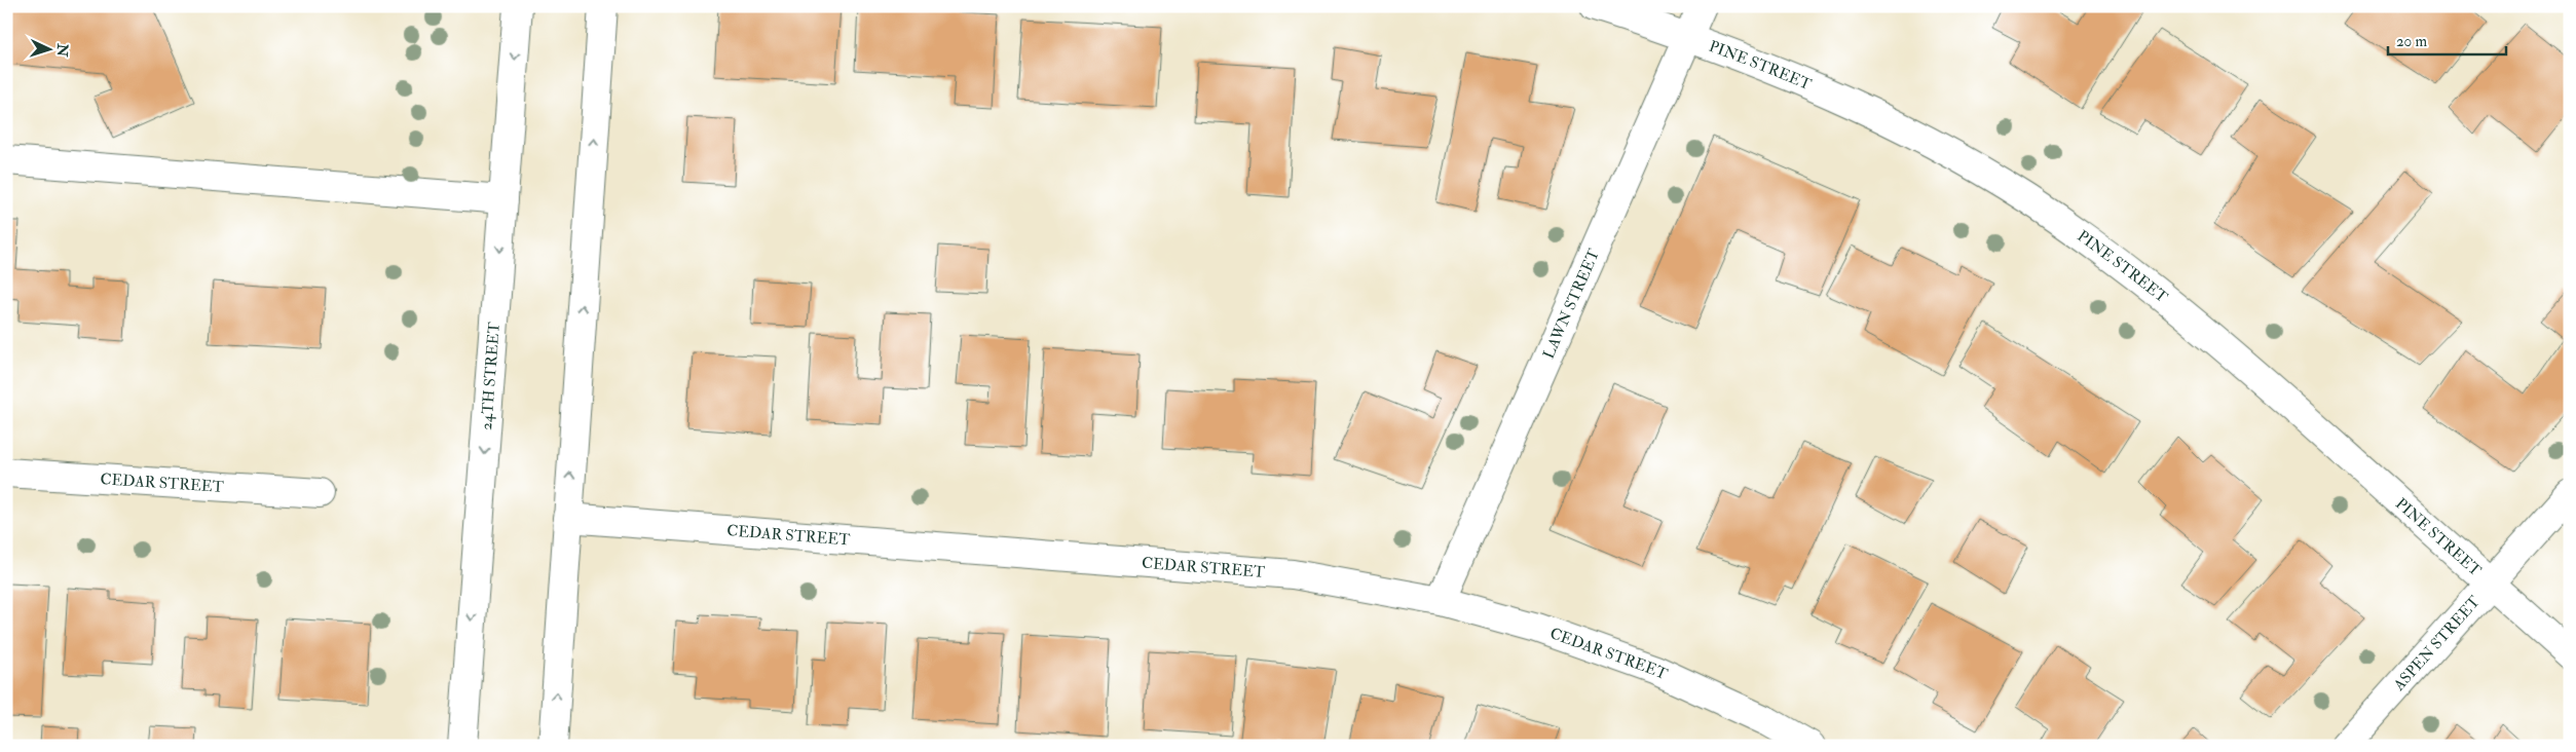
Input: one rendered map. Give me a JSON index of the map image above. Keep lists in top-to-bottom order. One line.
{"streets":{"street":["PINE STREET","LAWN STREET","24TH STREET","CEDAR STREET","ASPEN STREET"]},"crossings":[["PINE STREET","LAWN STREET"],["PINE STREET","ASPEN STREET"],["LAWN STREET","CEDAR STREET"]],"scale_bar":"20 m","north":"right"}
